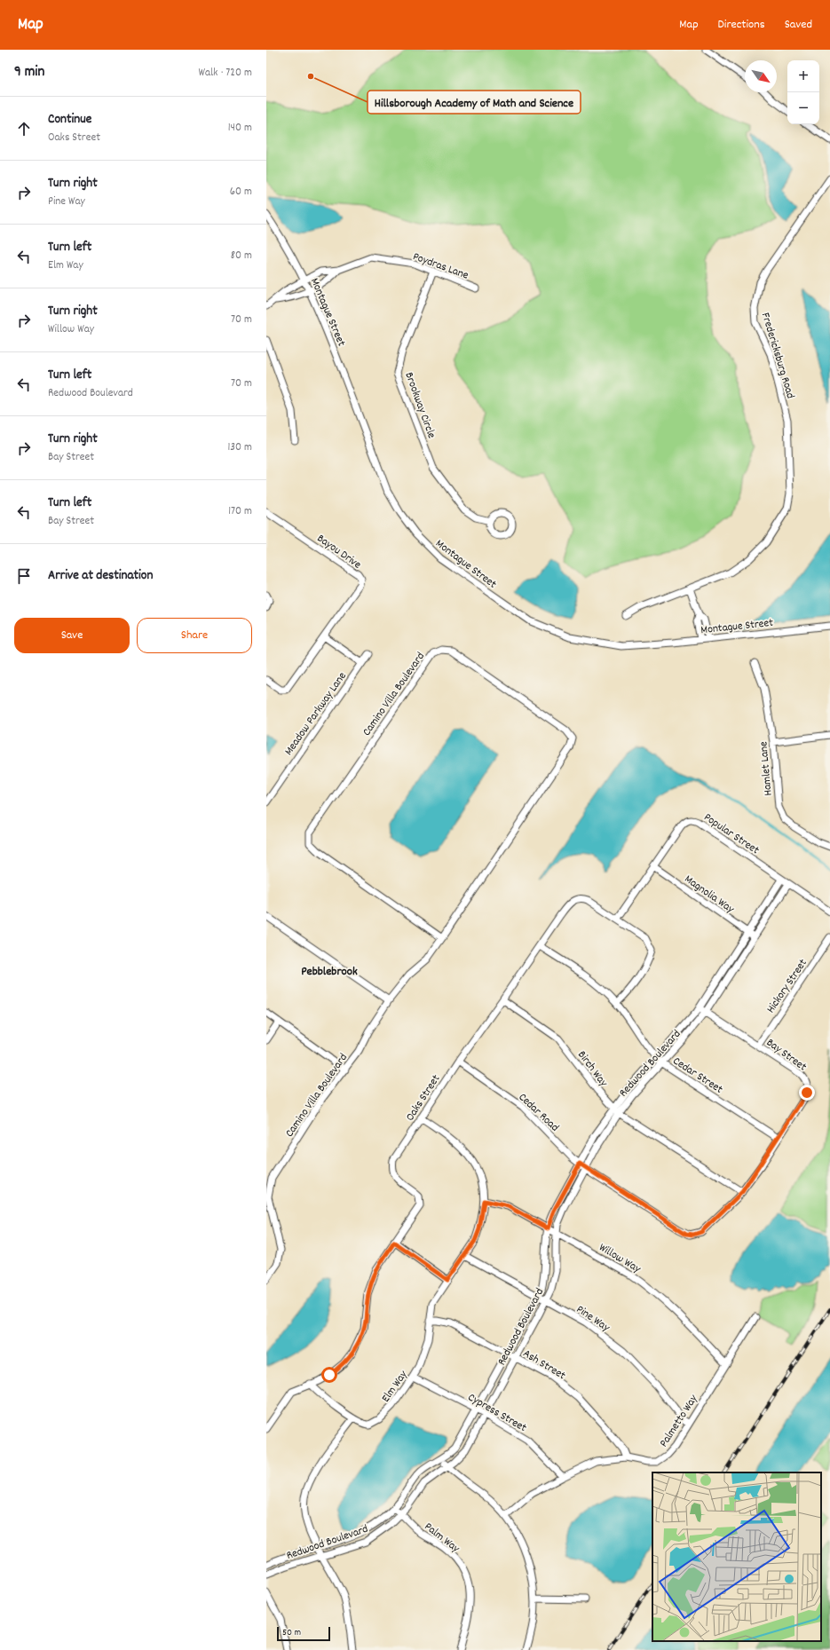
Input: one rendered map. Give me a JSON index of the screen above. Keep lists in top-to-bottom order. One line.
{"streets":{"street":["Poydras Lane","Montague Street","Fredericksburg Road","Brookway Circle","Bayou Drive","Camino Villa Boulevard","Meadow Parkway Lane","Hamlet Lane","Popular Street","Magnolia Way","Hickory Street","Bay Street","Redwood Boulevard","Birch Way","Cedar Street","Oaks Street","Cedar Road","Willow Way","Pine Way","Ash Street","Elm Way","Cypress Street","Palmetto Way","Palm Way"]},"crossings":[["Poydras Lane","Montague Street"],["Poydras Lane","Brookway Circle"],["Popular Street","Magnolia Way"],["Popular Street","Redwood Boulevard"],["Popular Street","Oaks Street"],["Magnolia Way","Redwood Boulevard"],["Hickory Street","Bay Street"],["Bay Street","Redwood Boulevard"],["Bay Street","Birch Way"],["Bay Street","Cedar Street"],["Bay Street","Cedar Road"],["Redwood Boulevard","Birch Way"],["Redwood Boulevard","Cedar Street"],["Redwood Boulevard","Cedar Road"],["Redwood Boulevard","Willow Way"],["Redwood Boulevard","Pine Way"],["Redwood Boulevard","Ash Street"],["Redwood Boulevard","Cypress Street"],["Redwood Boulevard","Palm Way"],["Birch Way","Oaks Street"],["Cedar Street","Oaks Street"],["Oaks Street","Cedar Road"],["Oaks Street","Elm Way"],["Willow Way","Elm Way"],["Willow Way","Palmetto Way"],["Pine Way","Elm Way"],["Pine Way","Palmetto Way"],["Ash Street","Elm Way"],["Ash Street","Palmetto Way"],["Elm Way","Cypress Street"],["Cypress Street","Palmetto Way"]],"districts":["Pebblebrook"],"places":["Hillsborough Academy of Math and Science"],"scale_bar":"50 m","north":"bottom right","page":{"header":"Map","nav":["Map","Directions","Saved"],"heading":["9 min","Walk · 720 m"],"map_buttons":["+","−"],"list":[["Continue","Oaks Street","140 m"],["Turn right","Pine Way","60 m"],["Turn left","Elm Way","80 m"],["Turn right","Willow Way","70 m"],["Turn left","Redwood Boulevard","70 m"],["Turn right","Bay Street","130 m"],["Turn left","Bay Street","170 m"],"Arrive at destination"],"buttons":["Save","Share"],"scale":"50 m"}}
